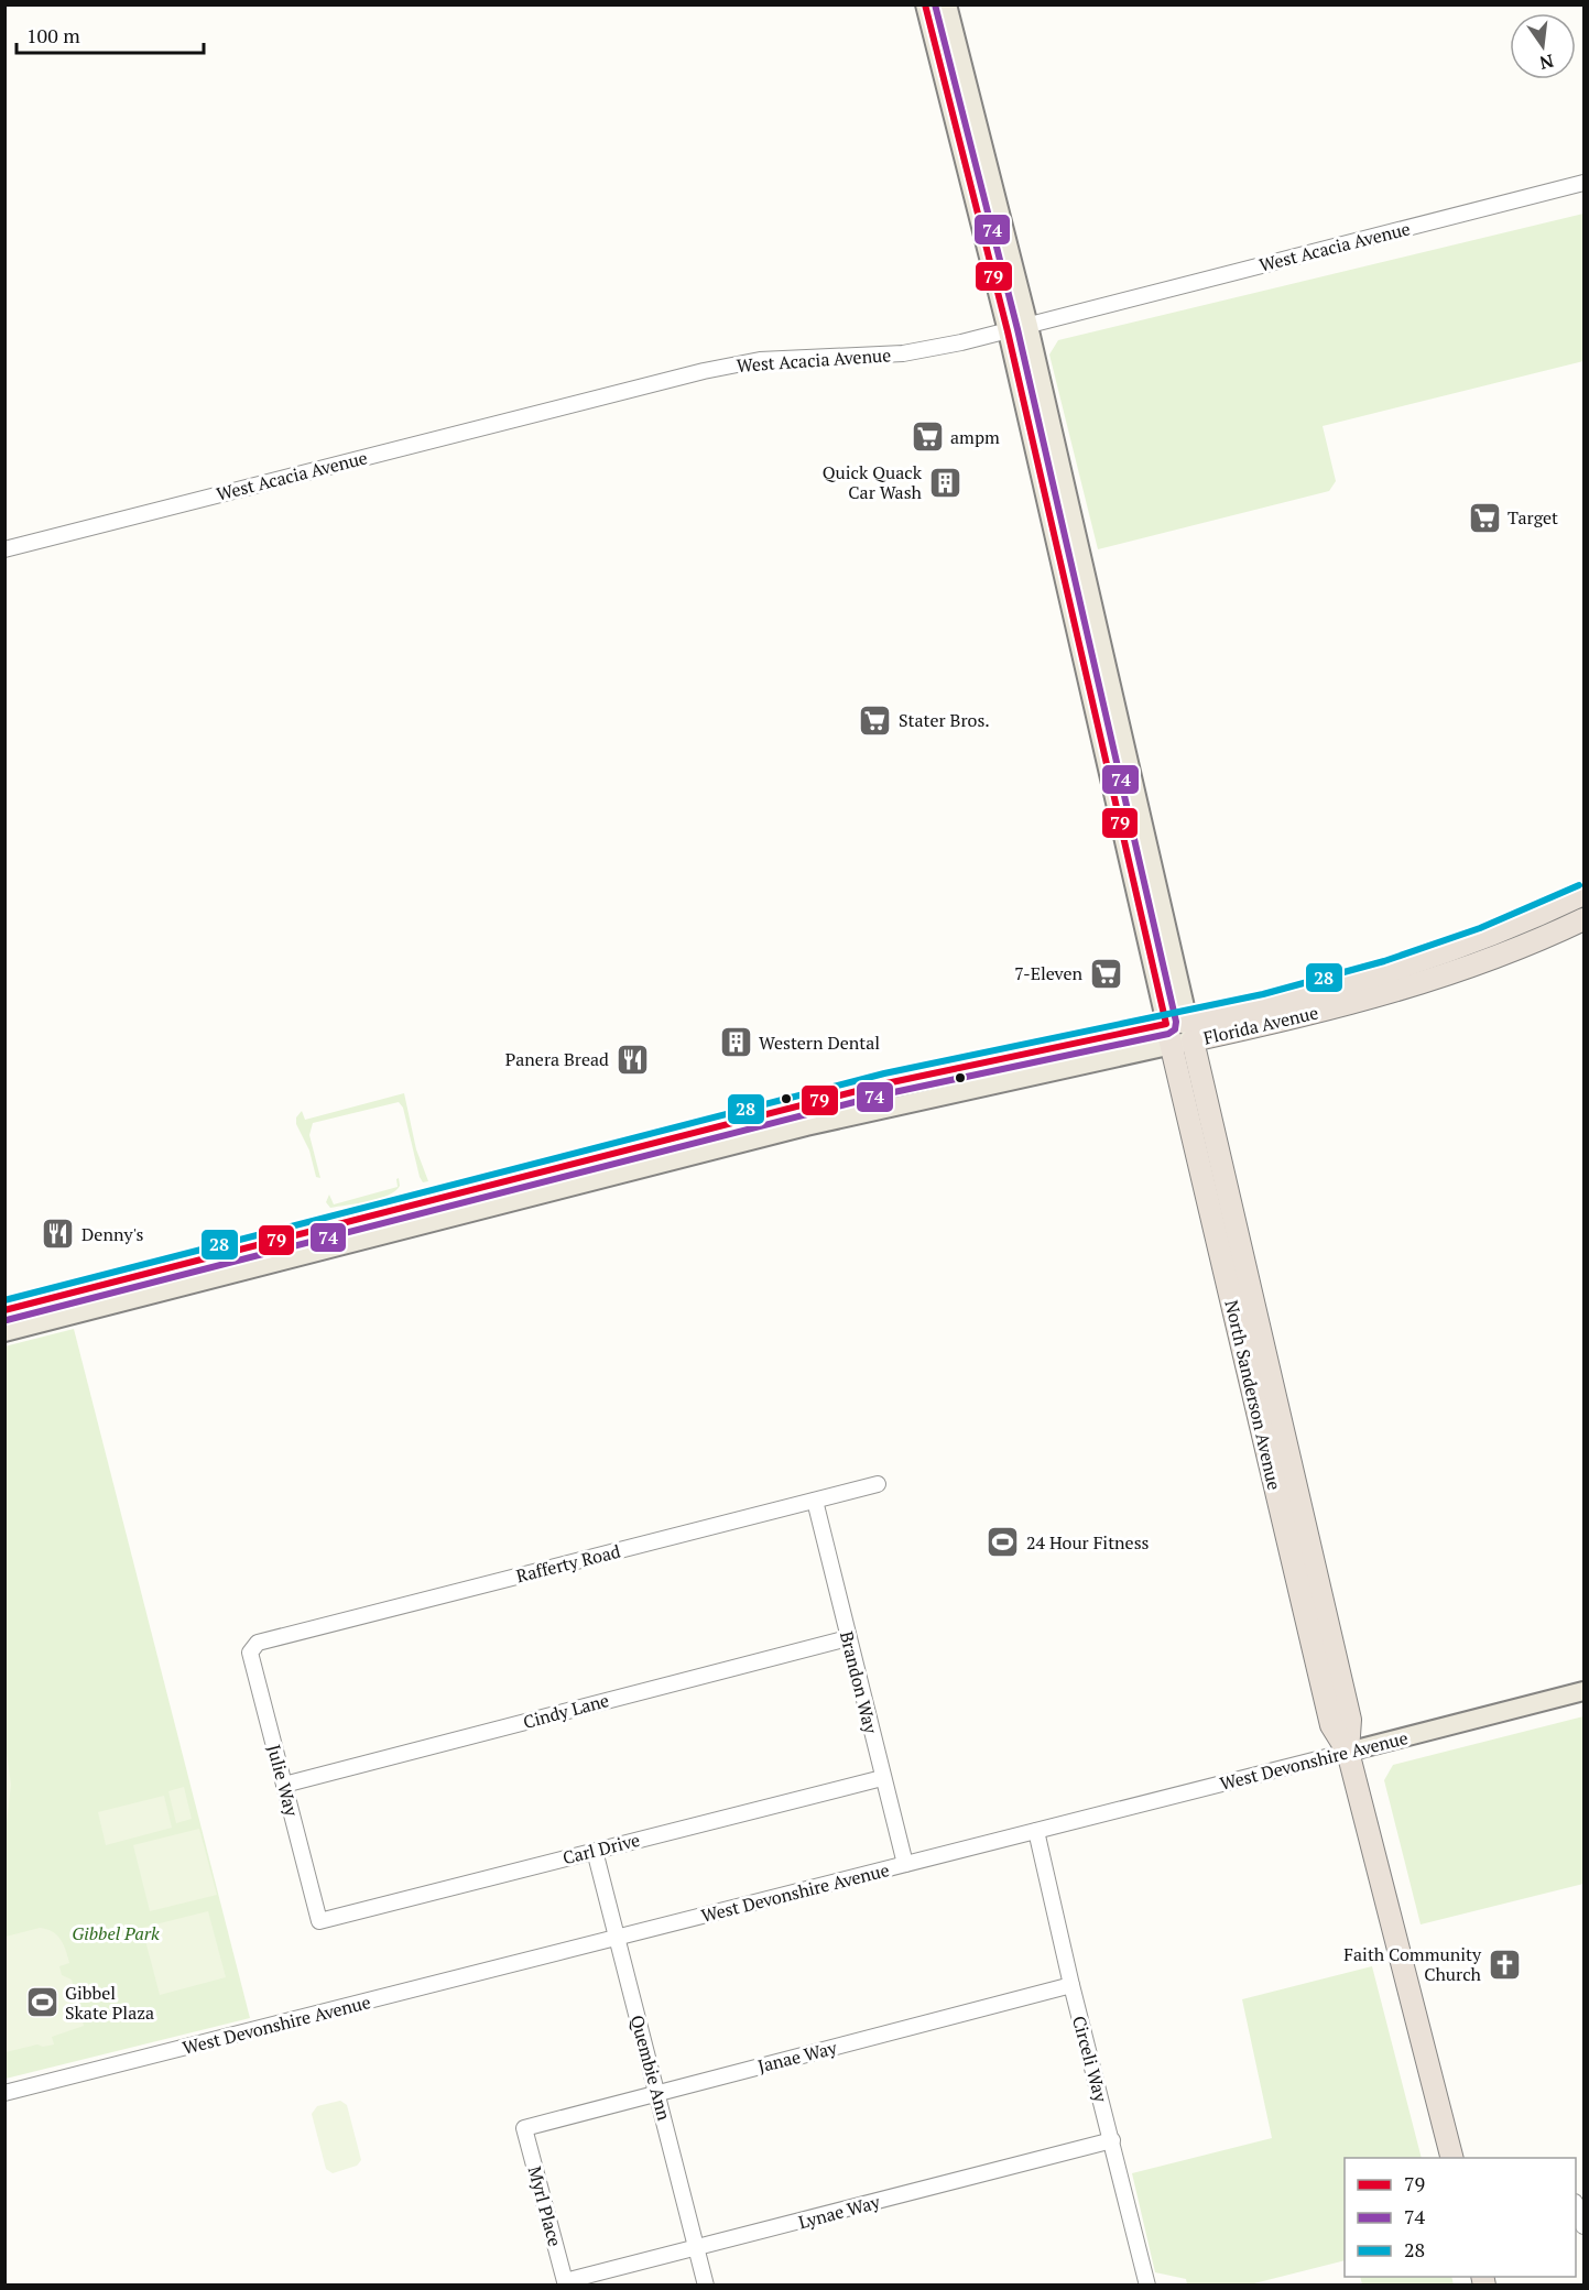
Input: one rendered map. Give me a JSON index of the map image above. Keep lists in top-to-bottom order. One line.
{"streets":{"highway":["Florida Avenue","North Sanderson Avenue"],"main road":["West Devonshire Avenue"],"street":["West Acacia Avenue","Rafferty Road","Brandon Way","Cindy Lane","Julie Way","Carl Drive","Janae Way","Circeli Way","Quembie Ann","Myrl Place","Lynae Way"]},"crossings":[["Florida Avenue","North Sanderson Avenue"],["North Sanderson Avenue","West Devonshire Avenue"],["Rafferty Road","Brandon Way"],["Rafferty Road","Julie Way"],["Brandon Way","Cindy Lane"],["Brandon Way","West Devonshire Avenue"],["Brandon Way","Carl Drive"],["Cindy Lane","Julie Way"],["West Devonshire Avenue","Circeli Way"],["West Devonshire Avenue","Quembie Ann"],["Julie Way","Carl Drive"],["Carl Drive","Quembie Ann"],["Janae Way","Circeli Way"],["Janae Way","Quembie Ann"],["Janae Way","Myrl Place"],["Circeli Way","Lynae Way"],["Quembie Ann","Lynae Way"],["Myrl Place","Lynae Way"]],"parks":["Gibbel Park"],"places":{"supermarket":["ampm","Target","Stater Bros.","7-Eleven"],"building":["Quick Quack Car Wash","Western Dental"],"restaurant":["Panera Bread","Denny's"],"sports":["24 Hour Fitness","Gibbel Skate Plaza"],"church":["Faith Community Church"]},"lines":["transit line 79","transit line 74","transit line 28"],"legend":["79","74","28"],"scale_bar":"100 m","north":"bottom"}
